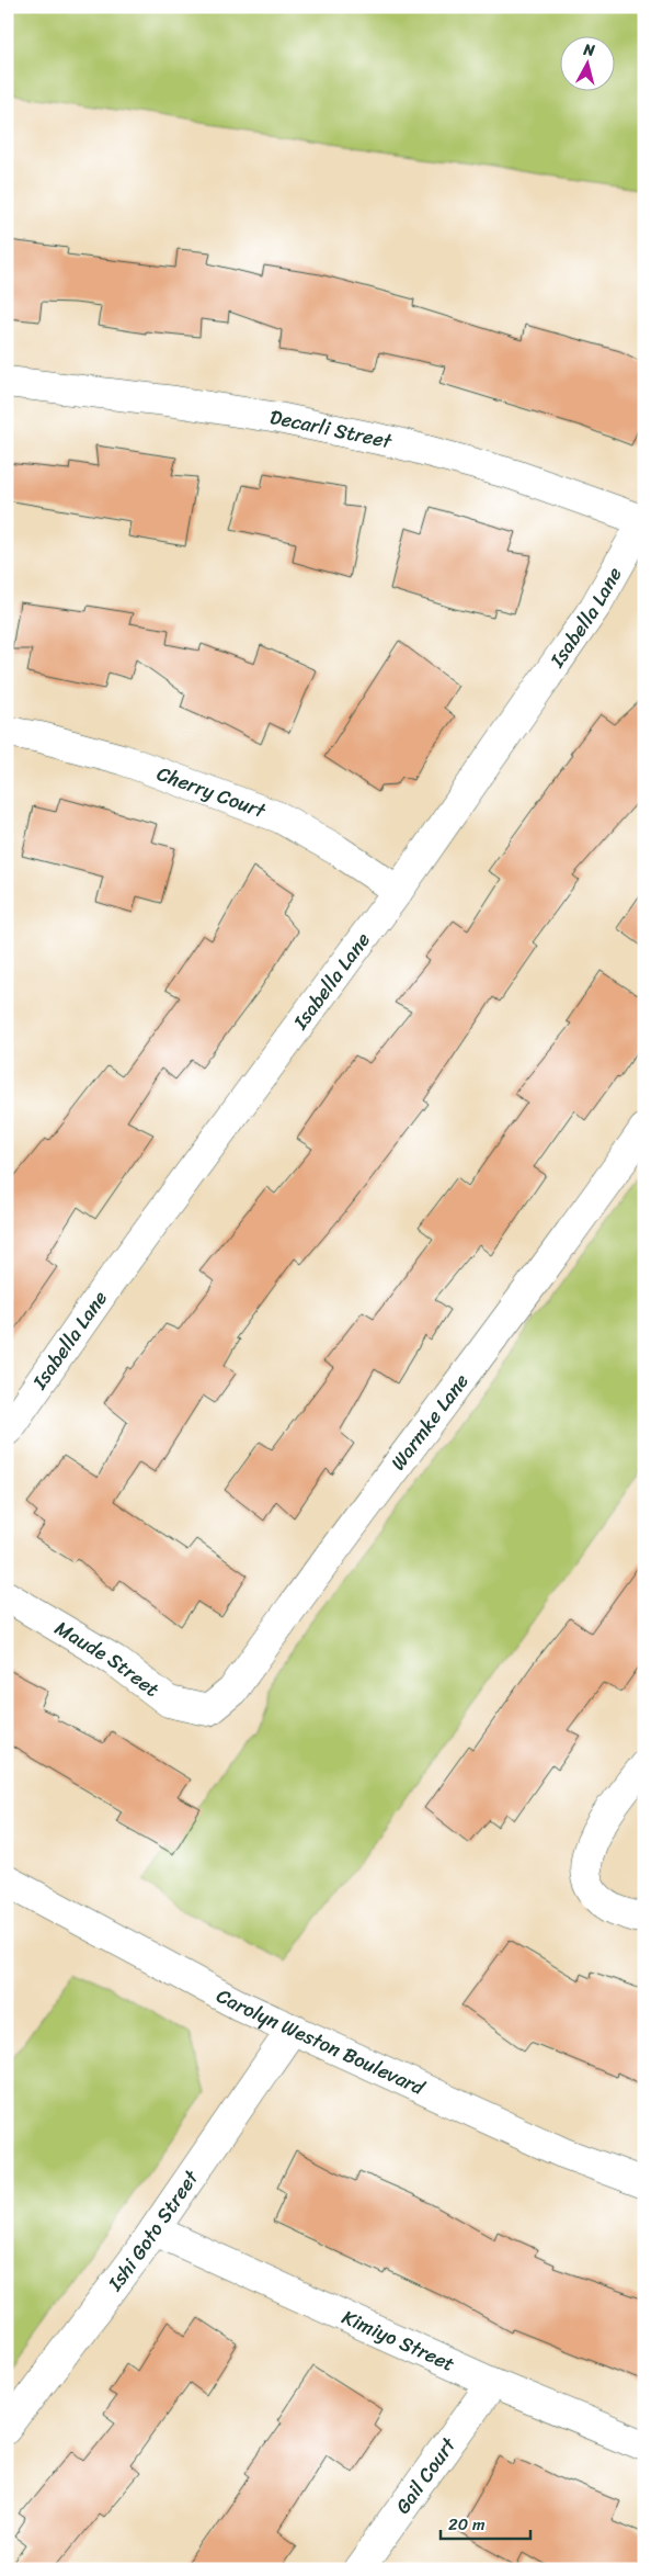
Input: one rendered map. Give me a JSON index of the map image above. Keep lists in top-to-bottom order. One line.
{"streets":{"street":["Decarli Street","Isabella Lane","Cherry Court","Warmke Lane","Maude Street","Carolyn Weston Boulevard","Ishi Goto Street","Kimiyo Street","Gail Court"]},"crossings":[["Decarli Street","Isabella Lane"],["Isabella Lane","Cherry Court"],["Warmke Lane","Maude Street"],["Carolyn Weston Boulevard","Ishi Goto Street"],["Ishi Goto Street","Kimiyo Street"],["Kimiyo Street","Gail Court"]],"scale_bar":"20 m","north":"top"}
